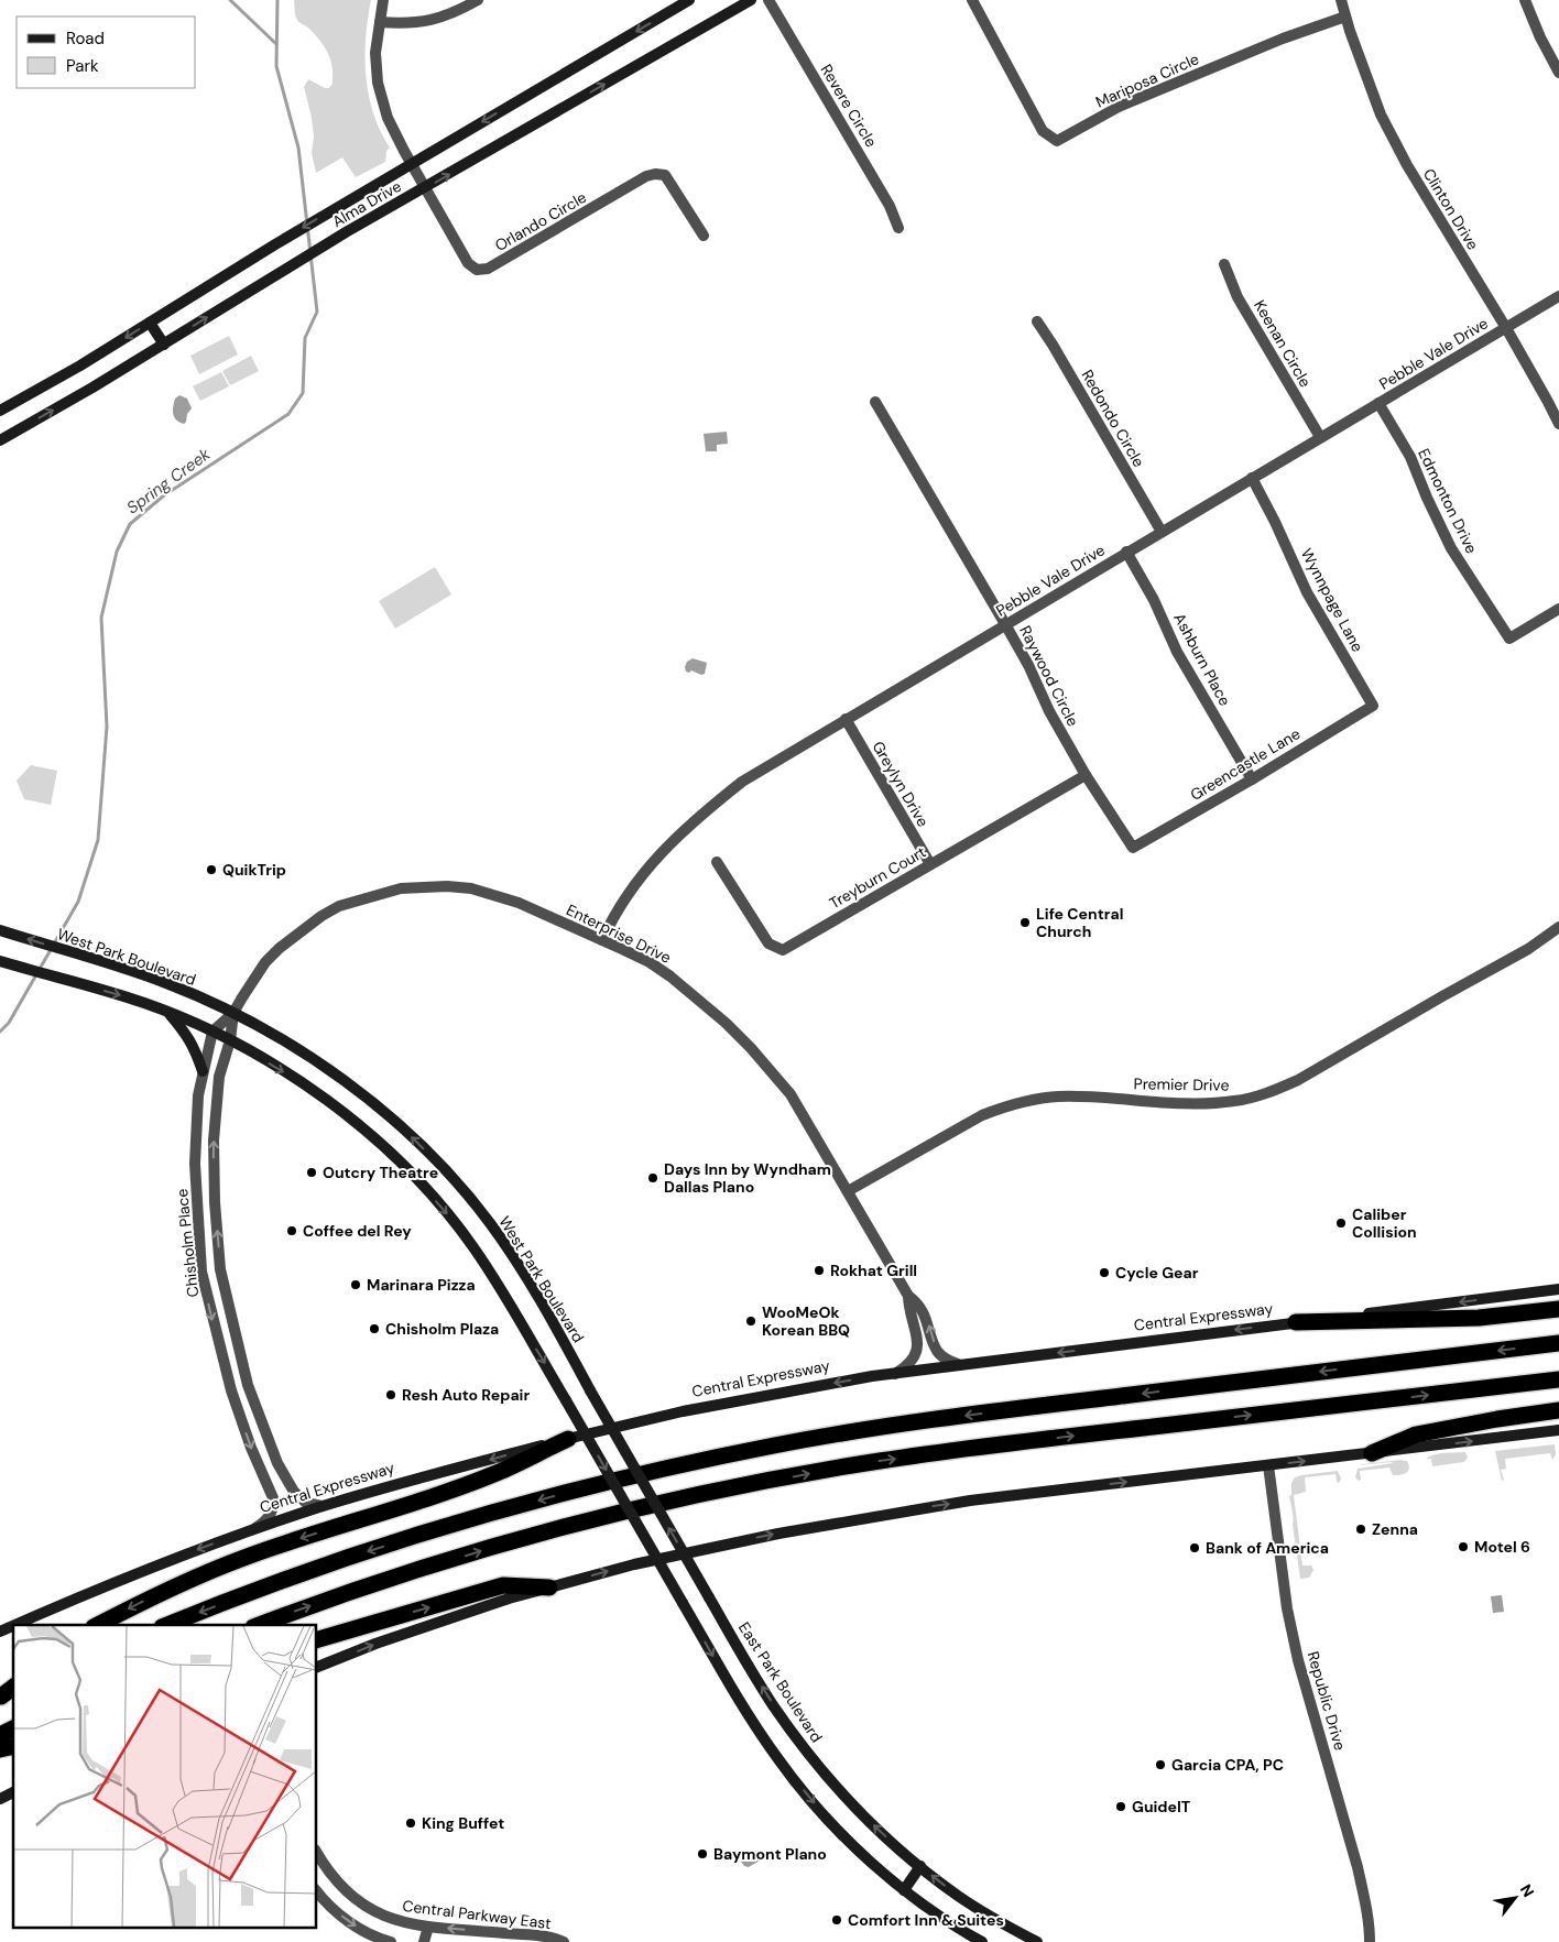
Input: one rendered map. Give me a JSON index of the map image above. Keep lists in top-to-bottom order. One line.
{"streets":{"main road":["Alma Drive","West Park Boulevard","Central Expressway","East Park Boulevard"],"street":["Mariposa Circle","Revere Circle","Clinton Drive","Orlando Circle","Keenan Circle","Pebble Vale Drive","Redondo Circle","Edmonton Drive","Wynnpage Lane","Ashburn Place","Raywood Circle","Greencastle Lane","Greylyn Drive","Treyburn Court","Enterprise Drive","Premier Drive","Chisholm Place","Republic Drive","Central Parkway East"]},"crossings":[["Mariposa Circle","Clinton Drive"],["Alma Drive","Orlando Circle"],["Clinton Drive","Pebble Vale Drive"],["Keenan Circle","Pebble Vale Drive"],["Pebble Vale Drive","Redondo Circle"],["Pebble Vale Drive","Edmonton Drive"],["Pebble Vale Drive","Wynnpage Lane"],["Pebble Vale Drive","Ashburn Place"],["Pebble Vale Drive","Raywood Circle"],["Pebble Vale Drive","Greylyn Drive"],["Pebble Vale Drive","Enterprise Drive"],["Wynnpage Lane","Greencastle Lane"],["Ashburn Place","Greencastle Lane"],["Raywood Circle","Greencastle Lane"],["Raywood Circle","Treyburn Court"],["Greylyn Drive","Treyburn Court"],["Enterprise Drive","West Park Boulevard"],["Enterprise Drive","Premier Drive"],["Enterprise Drive","Chisholm Place"],["Enterprise Drive","Central Expressway"],["West Park Boulevard","East Park Boulevard"],["Chisholm Place","Central Expressway"]],"one_way":["Central Expressway","Central Parkway East"],"water":["Spring Creek"],"places":["QuikTrip","Life Central Church","Outcry Theatre","Days Inn by Wyndham Dallas Plano","Caliber Collision","Coffee del Rey","Rokhat Grill","Cycle Gear","Marinara Pizza","WooMeOk Korean BBQ","Chisholm Plaza","Resh Auto Repair","Zenna","Motel 6","Bank of America","Garcia CPA, PC","GuideIT","King Buffet","Baymont Plano","Comfort Inn & Suites"],"legend":["Road","Park"],"north":"top right"}
